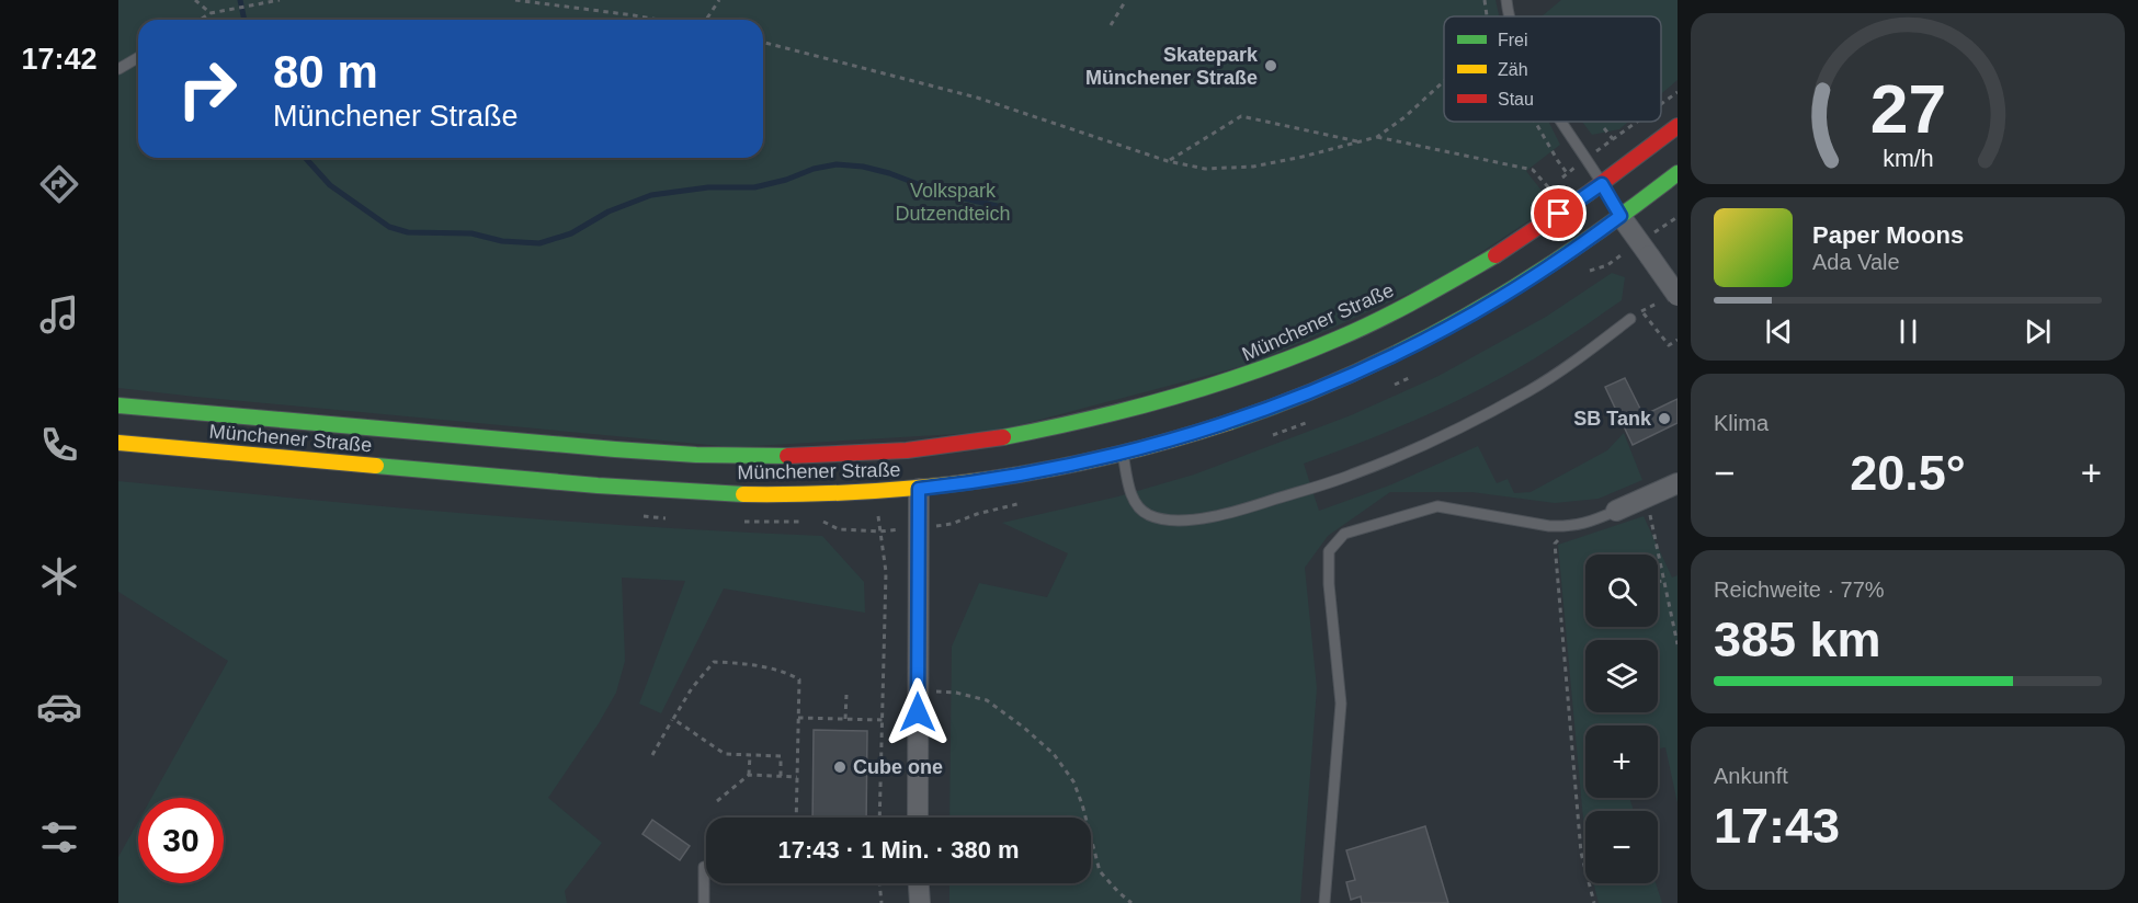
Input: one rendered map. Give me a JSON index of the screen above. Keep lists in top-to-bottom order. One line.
{"streets":{"main road":["Münchener Straße"]},"parks":["Volkspark Dutzendteich"],"places":["Skatepark Münchener Straße","SB Tank","Cube one"],"legend":["Frei","Zäh","Stau"],"page":{"tabs":"17:42","turn":["80 m","Münchener Straße"],"song":["Paper Moons","Ada Vale"],"tile":["Klima",["Reichweite · 77%","385 km"],["Ankunft","17:43"]],"heat":["−","20.5°","+"],"map_buttons":["+","−"],"limit":"30","trip":"17:43 · 1 Min. · 380 m","gauge":["27","km/h"]}}
